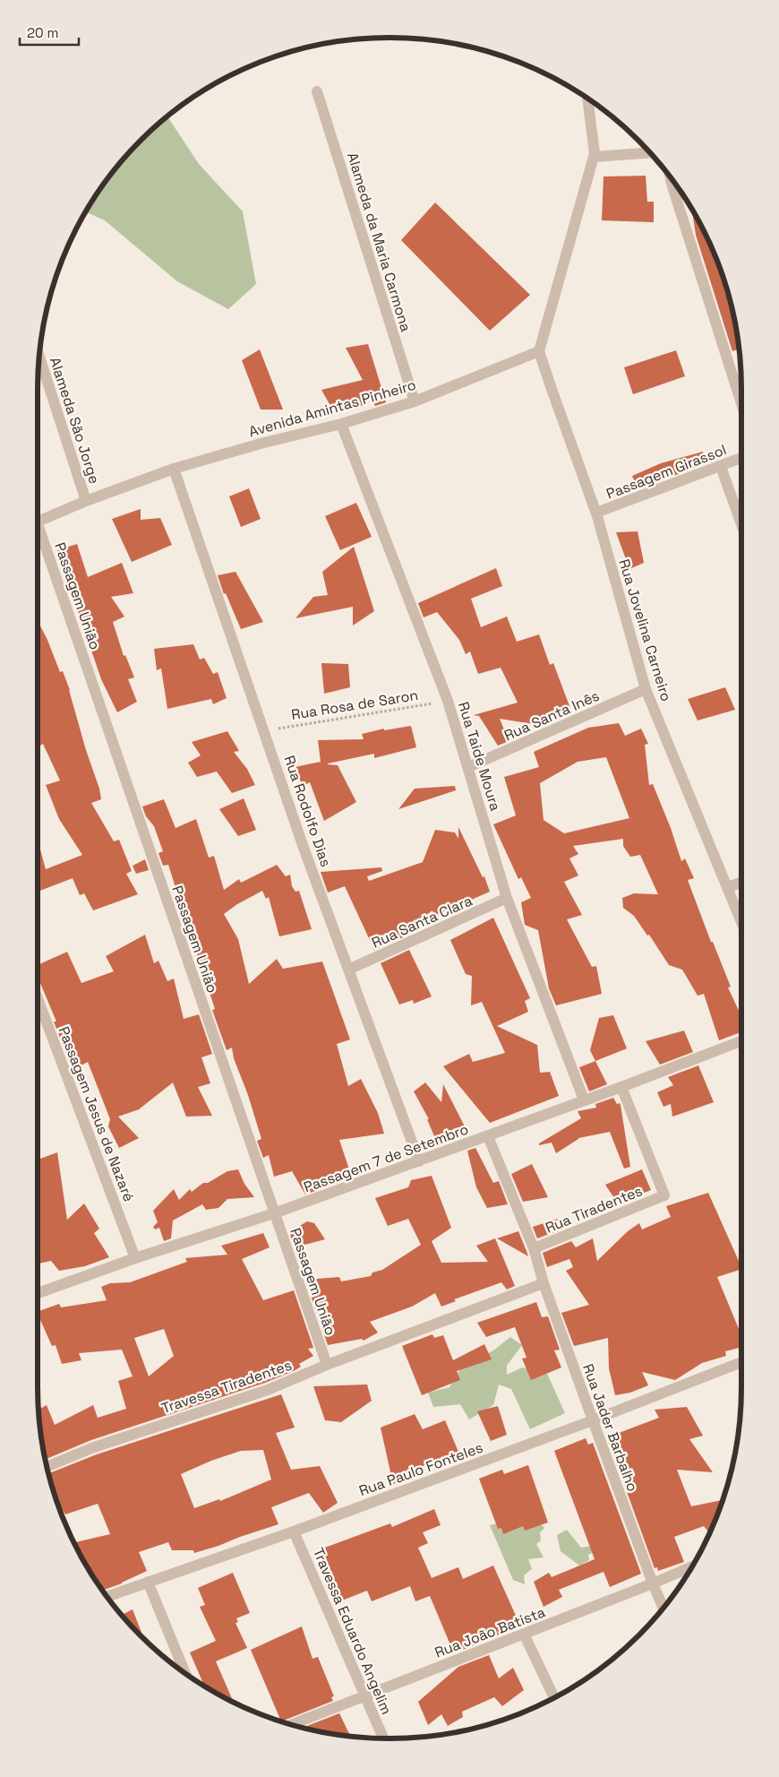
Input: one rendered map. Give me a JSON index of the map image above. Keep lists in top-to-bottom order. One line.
{"streets":{"street":["Alameda da Maria Carmona","Avenida Amintas Pinheiro","Alameda São Jorge","Passagem Girassol","Passagem União","Rua Jovelina Carneiro","Rua Santa Inês","Rua Taide Moura","Rua Rodolfo Dias","Rua Santa Clara","Passagem Jesus de Nazaré","Passagem 7 de Setembro","Rua Tiradentes","Travessa Tiradentes","Rua Jader Barbalho","Rua Paulo Fonteles","Travessa Eduardo Angelim","Rua João Batista"],"path":["Rua Rosa de Saron"]},"crossings":[["Alameda da Maria Carmona","Avenida Amintas Pinheiro"],["Avenida Amintas Pinheiro","Alameda São Jorge"],["Avenida Amintas Pinheiro","Rua Jovelina Carneiro"],["Avenida Amintas Pinheiro","Rua Taide Moura"],["Avenida Amintas Pinheiro","Rua Rodolfo Dias"],["Passagem Girassol","Rua Jovelina Carneiro"],["Passagem União","Passagem 7 de Setembro"],["Passagem União","Travessa Tiradentes"],["Rua Jovelina Carneiro","Rua Santa Inês"],["Rua Rosa de Saron","Rua Taide Moura"],["Rua Rosa de Saron","Rua Rodolfo Dias"],["Rua Santa Inês","Rua Taide Moura"],["Rua Taide Moura","Rua Santa Clara"],["Rua Taide Moura","Passagem 7 de Setembro"],["Rua Rodolfo Dias","Rua Santa Clara"],["Rua Rodolfo Dias","Passagem 7 de Setembro"],["Passagem Jesus de Nazaré","Passagem 7 de Setembro"],["Passagem 7 de Setembro","Rua Tiradentes"],["Passagem 7 de Setembro","Rua Jader Barbalho"],["Rua Tiradentes","Rua Jader Barbalho"],["Travessa Tiradentes","Rua Jader Barbalho"],["Rua Jader Barbalho","Rua Paulo Fonteles"],["Rua Jader Barbalho","Rua João Batista"],["Rua Paulo Fonteles","Travessa Eduardo Angelim"],["Travessa Eduardo Angelim","Rua João Batista"]],"scale_bar":"20 m"}
